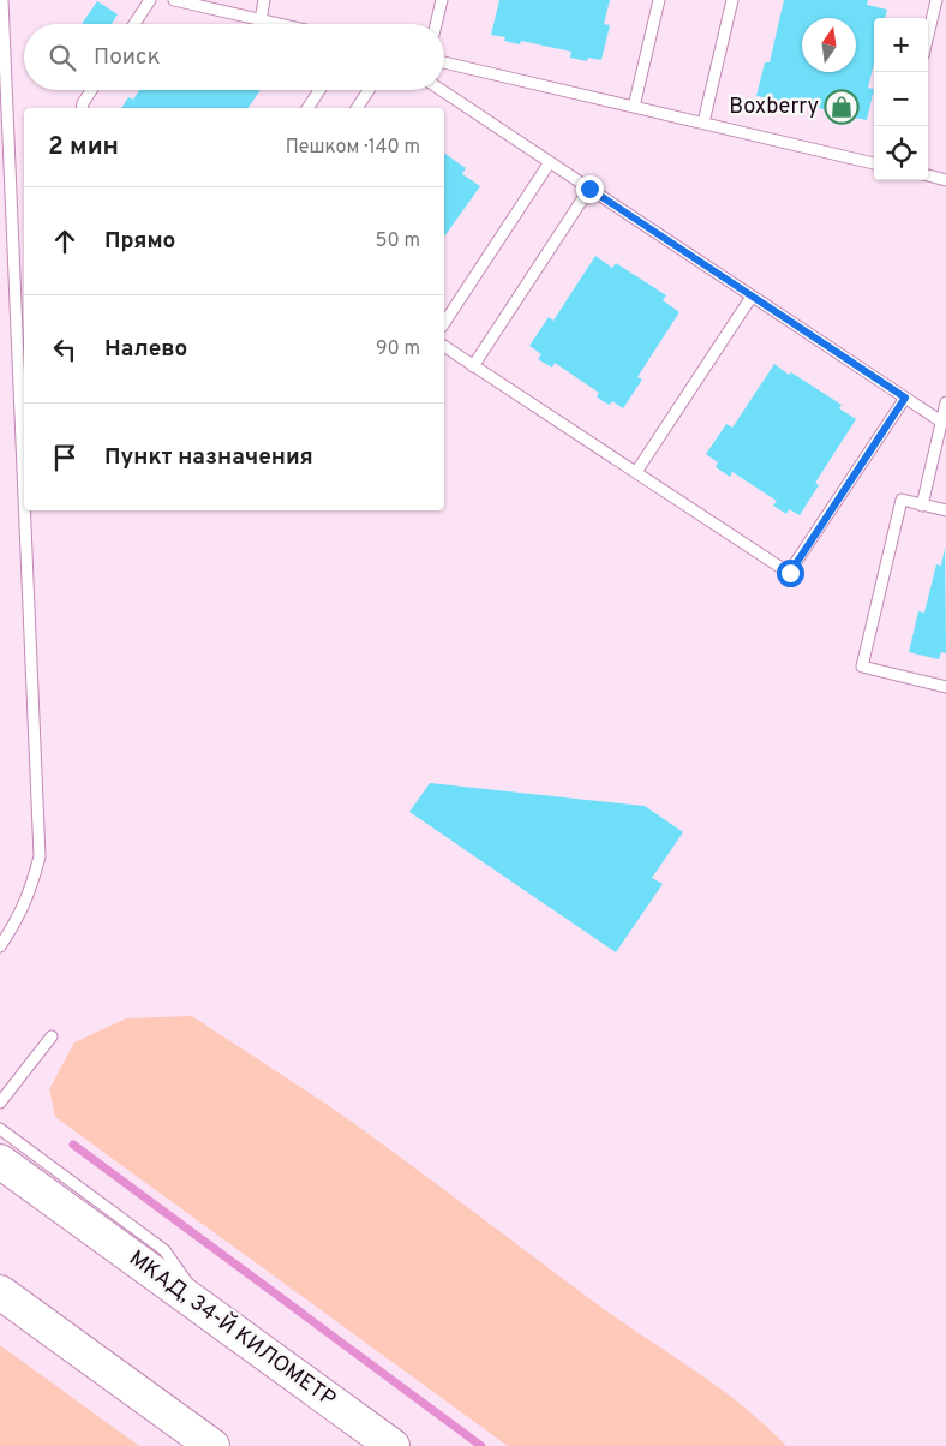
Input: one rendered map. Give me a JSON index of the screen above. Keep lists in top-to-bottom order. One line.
{"streets":{"highway":["МКАД, 34-Й КИЛОМЕТР"]},"places":{"shop":["Boxberry"]},"north":"top","page":{"map_buttons":["+","−"],"search":"Поиск","heading":["2 мин","Пешком · 140 m"],"list":[["Прямо","50 m"],["Налево","90 m"],"Пункт назначения"]}}
